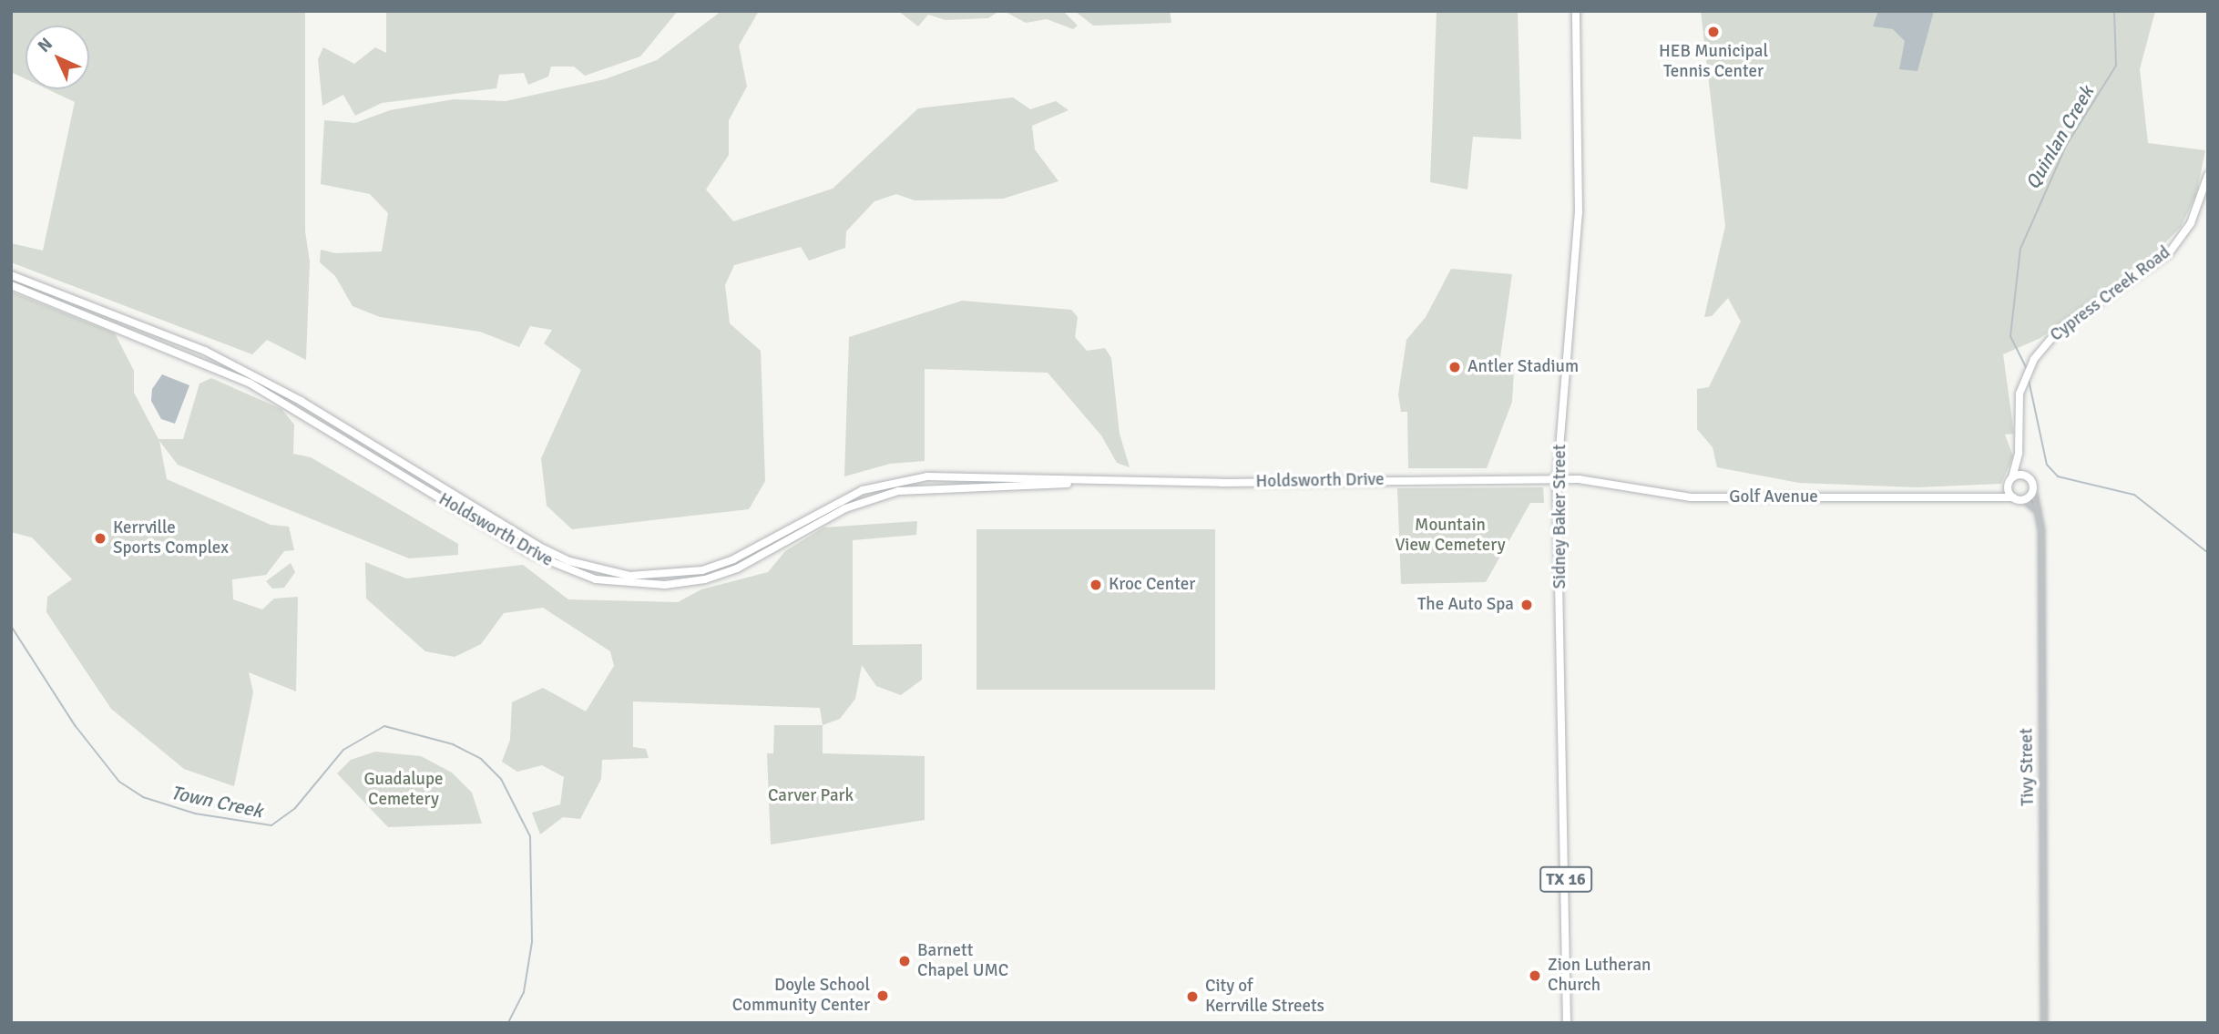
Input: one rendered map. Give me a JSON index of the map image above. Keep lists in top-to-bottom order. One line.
{"streets":{"main road":["Cypress Creek Road","Holdsworth Drive","Golf Avenue","Sidney Baker Street","TX 16"],"street":["Tivy Street"]},"crossings":[["Cypress Creek Road","Tivy Street"],["Holdsworth Drive","Golf Avenue"],["Holdsworth Drive","Sidney Baker Street"],["Golf Avenue","Sidney Baker Street"]],"water":["Quinlan Creek","Town Creek"],"parks":["Mountain View Cemetery","Guadalupe Cemetery","Carver Park"],"places":["HEB Municipal Tennis Center","Antler Stadium","Kerrville Sports Complex","Kroc Center","The Auto Spa","Barnett Chapel UMC","Zion Lutheran Church","Doyle School Community Center","City of Kerrville Streets"],"north":"top left"}
